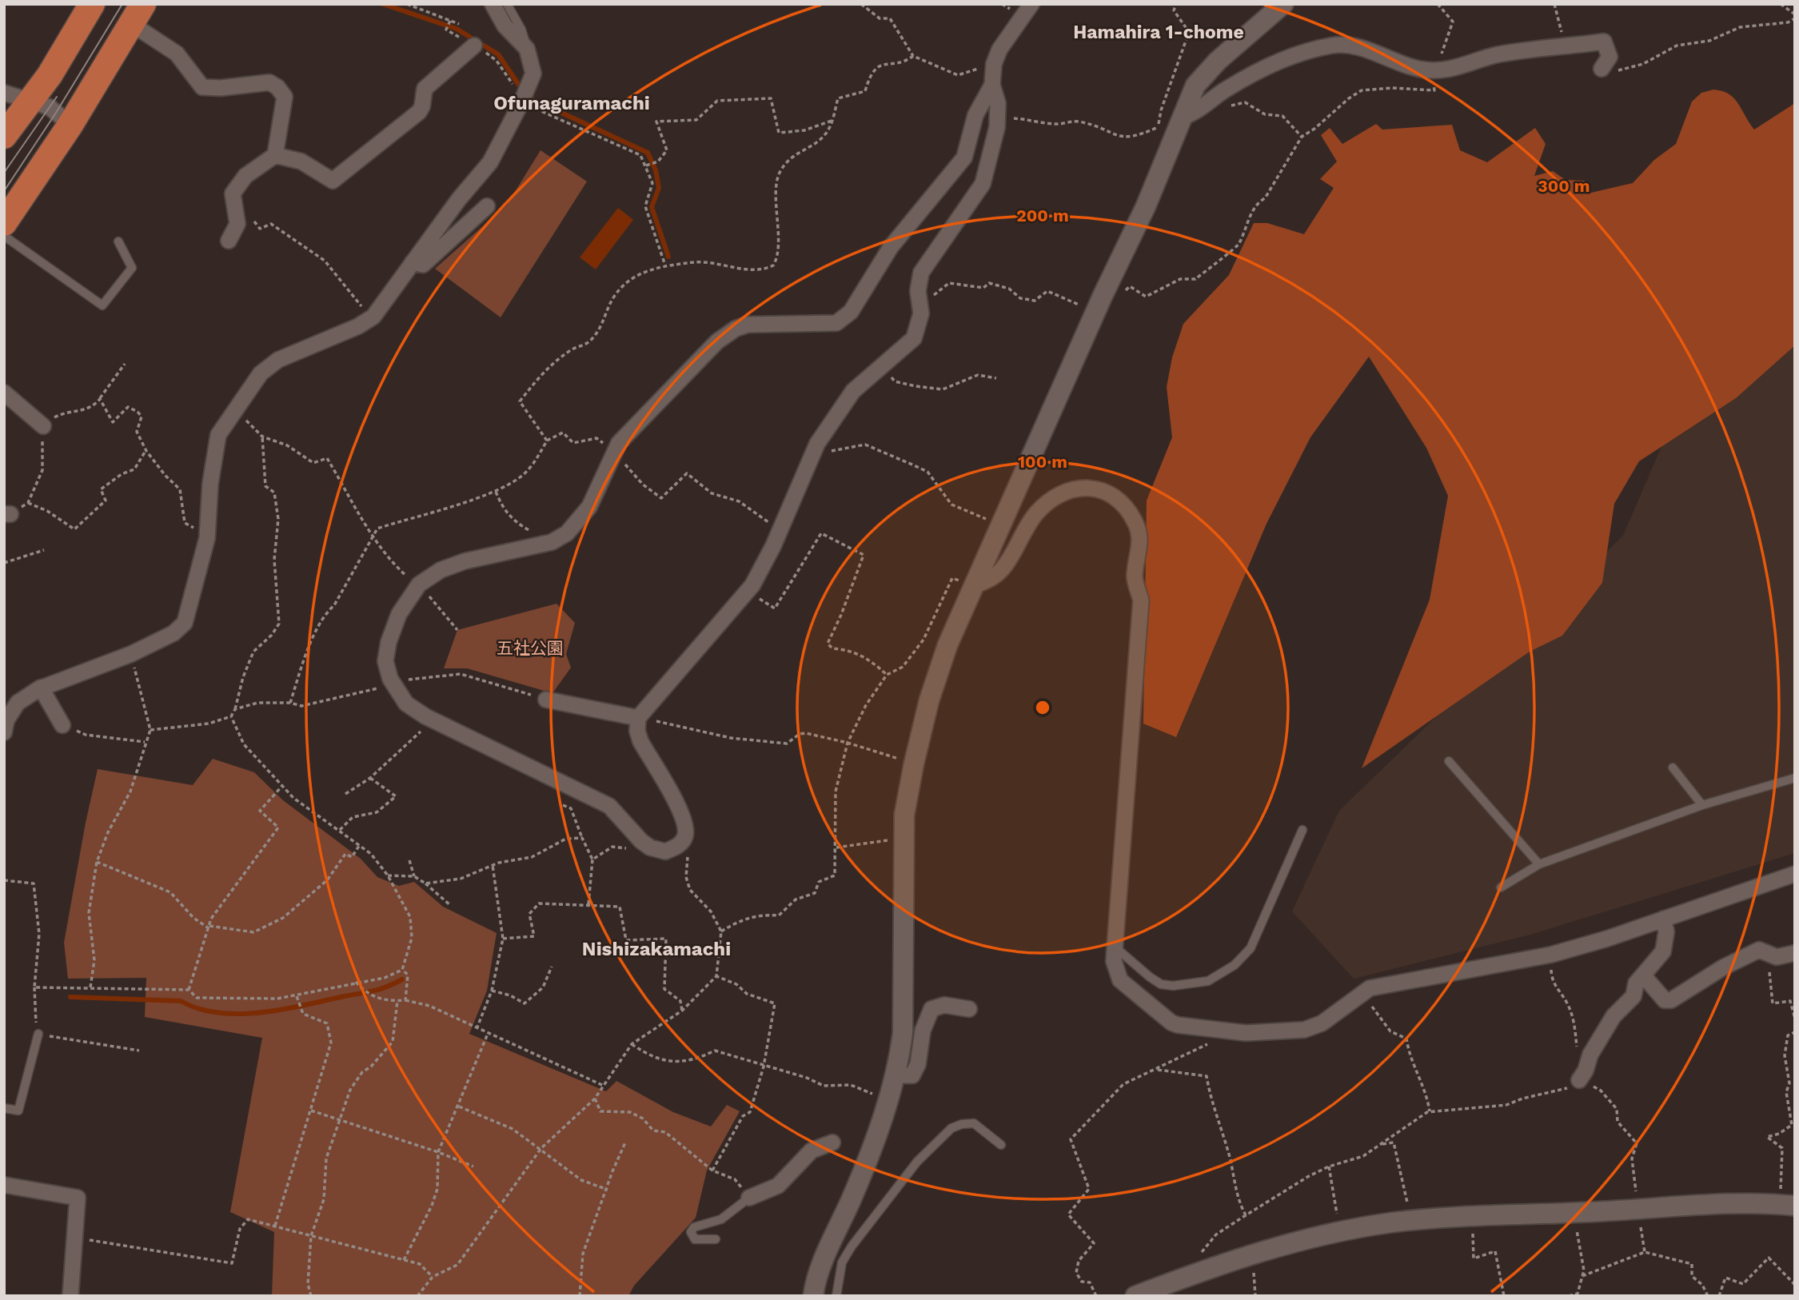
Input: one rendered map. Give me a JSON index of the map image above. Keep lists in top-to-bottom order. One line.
{"districts":["Hamahira 1-chome","Ofunaguramachi","Nishizakamachi"],"parks":["五社公園"],"rings":["300 m","200 m","100 m"]}
